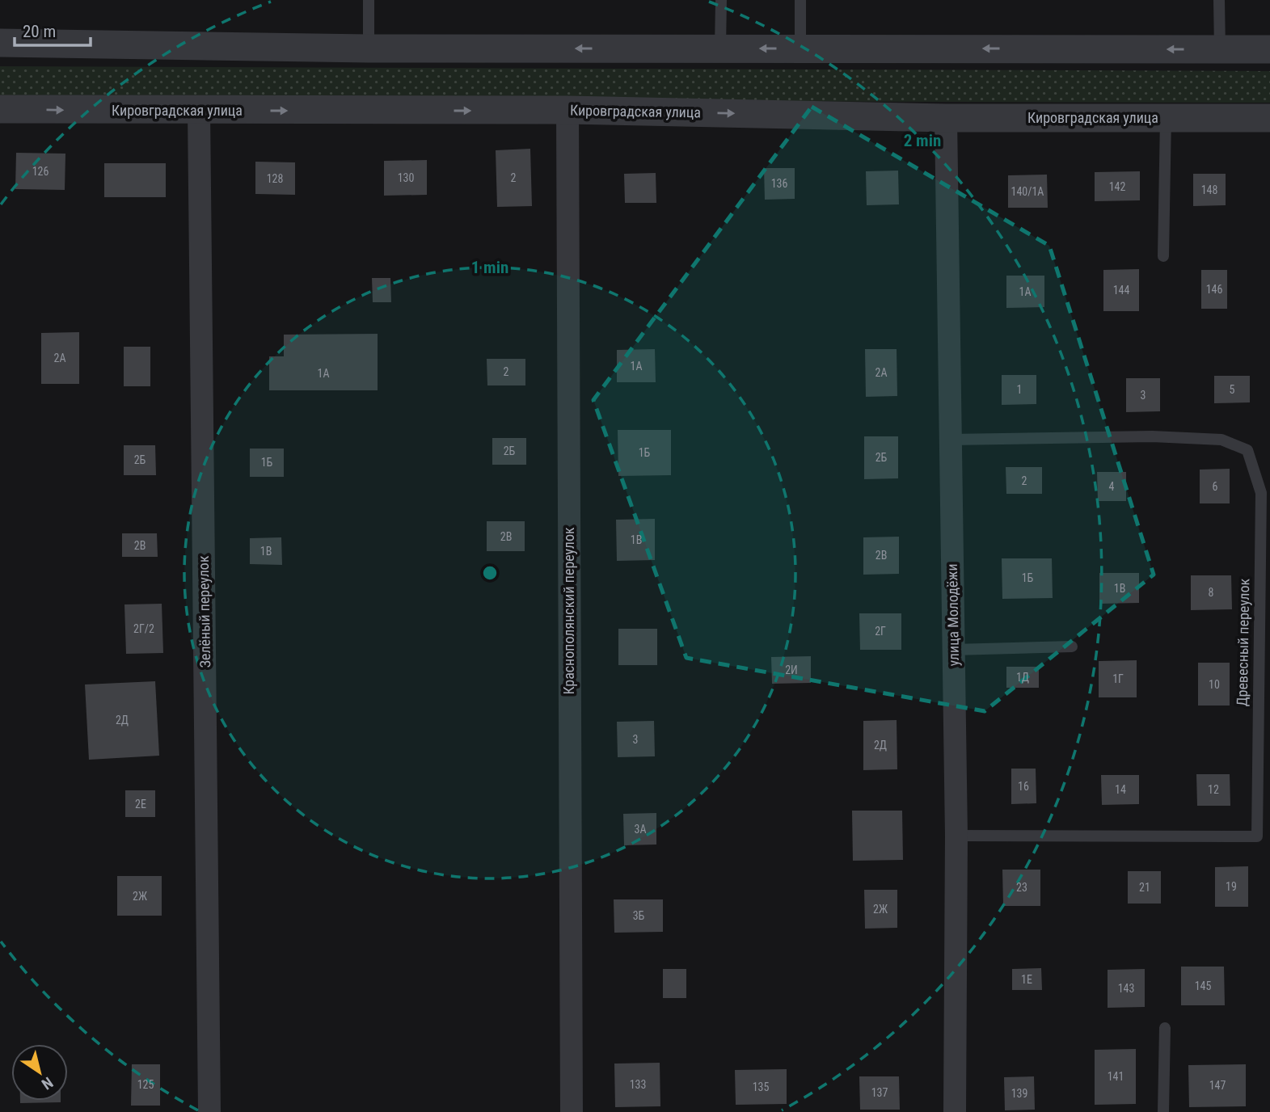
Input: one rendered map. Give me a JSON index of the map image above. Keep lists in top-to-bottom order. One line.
{"streets":{"street":["Кировградская улица","Краснополянский переулок","Зелёный переулок","улица Молодёжи"],"lane":["Древесный переулок"]},"crossings":[["Кировградская улица","Краснополянский переулок"],["Кировградская улица","Зелёный переулок"],["Кировградская улица","улица Молодёжи"],["улица Молодёжи","Древесный переулок"]],"house_numbers":["126","130","2","128","136","142","148","140/1А","146","144","1А","2А","1А","2","2А","1А","1","5","3","2Б","1Б","2Б","2Б","1Б","2","4","6","2В","1В","2В","1В","2В","1Б","1В","8","2Г/2","2Г","2И","1Д","1Г","10","2Д","3","2Д","16","14","12","2Е","3А","19","23","21","2Ж","2Ж","3Б","1Е","145","143","141","125","133","147","135","137","139"],"scale_bar":"20 m","north":"bottom right","rings":["2 min","1 min"]}
